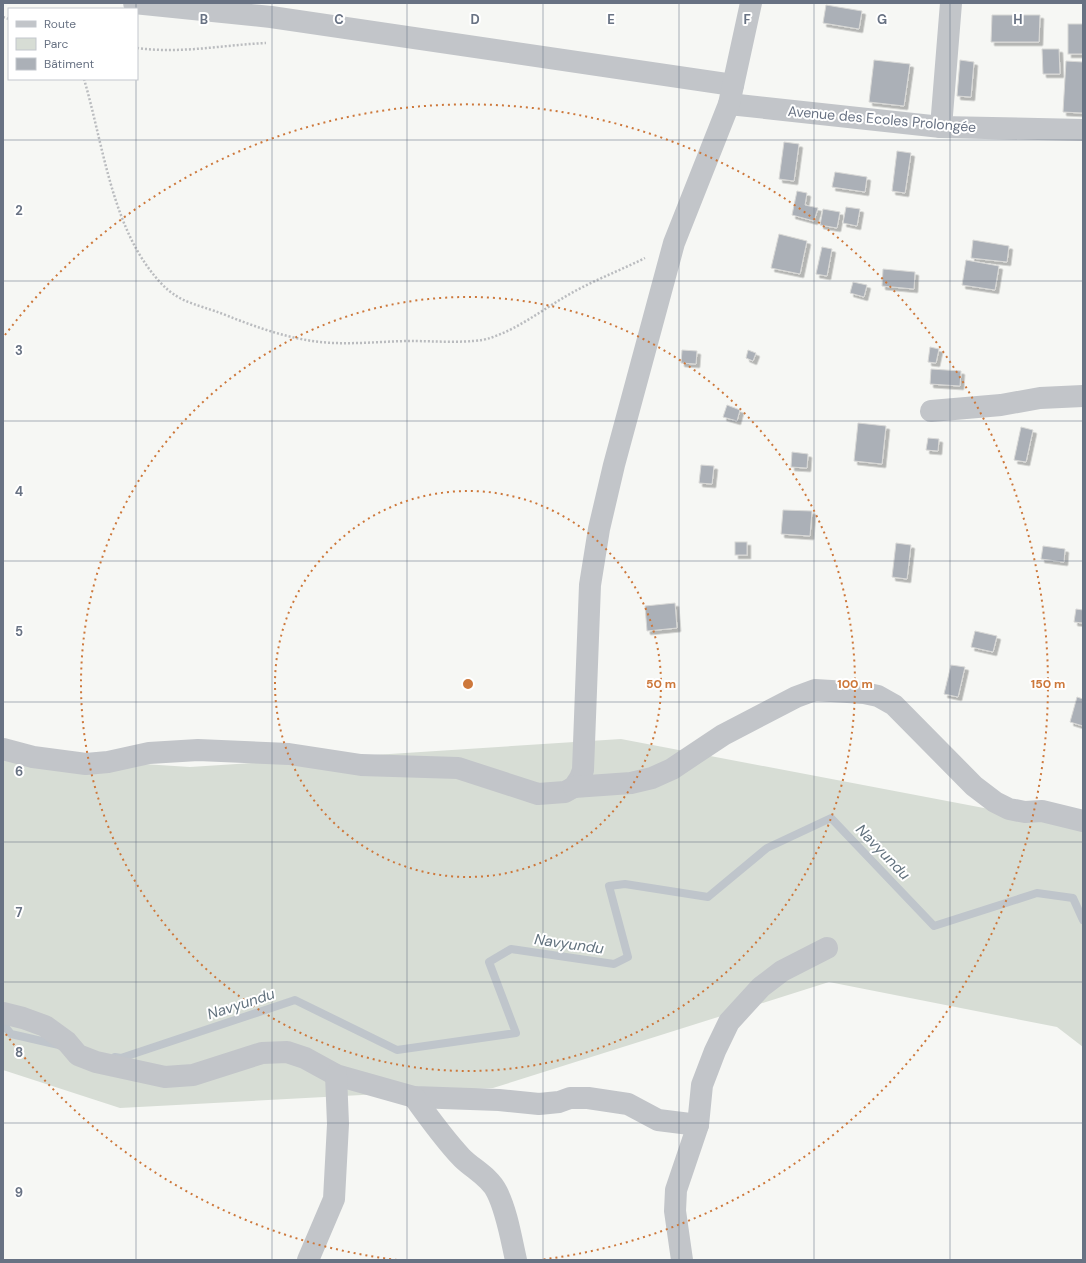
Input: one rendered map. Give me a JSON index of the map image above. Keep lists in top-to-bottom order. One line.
{"streets":{"street":["Avenue des Ecoles Prolongée"]},"water":["Navyundu"],"legend":["Route","Parc","Bâtiment"],"grid":{"columns":["B","C","D","E","F","G","H"],"rows":["2","3","4","5","6","7","8","9"]},"rings":["50 m","100 m","150 m"]}
